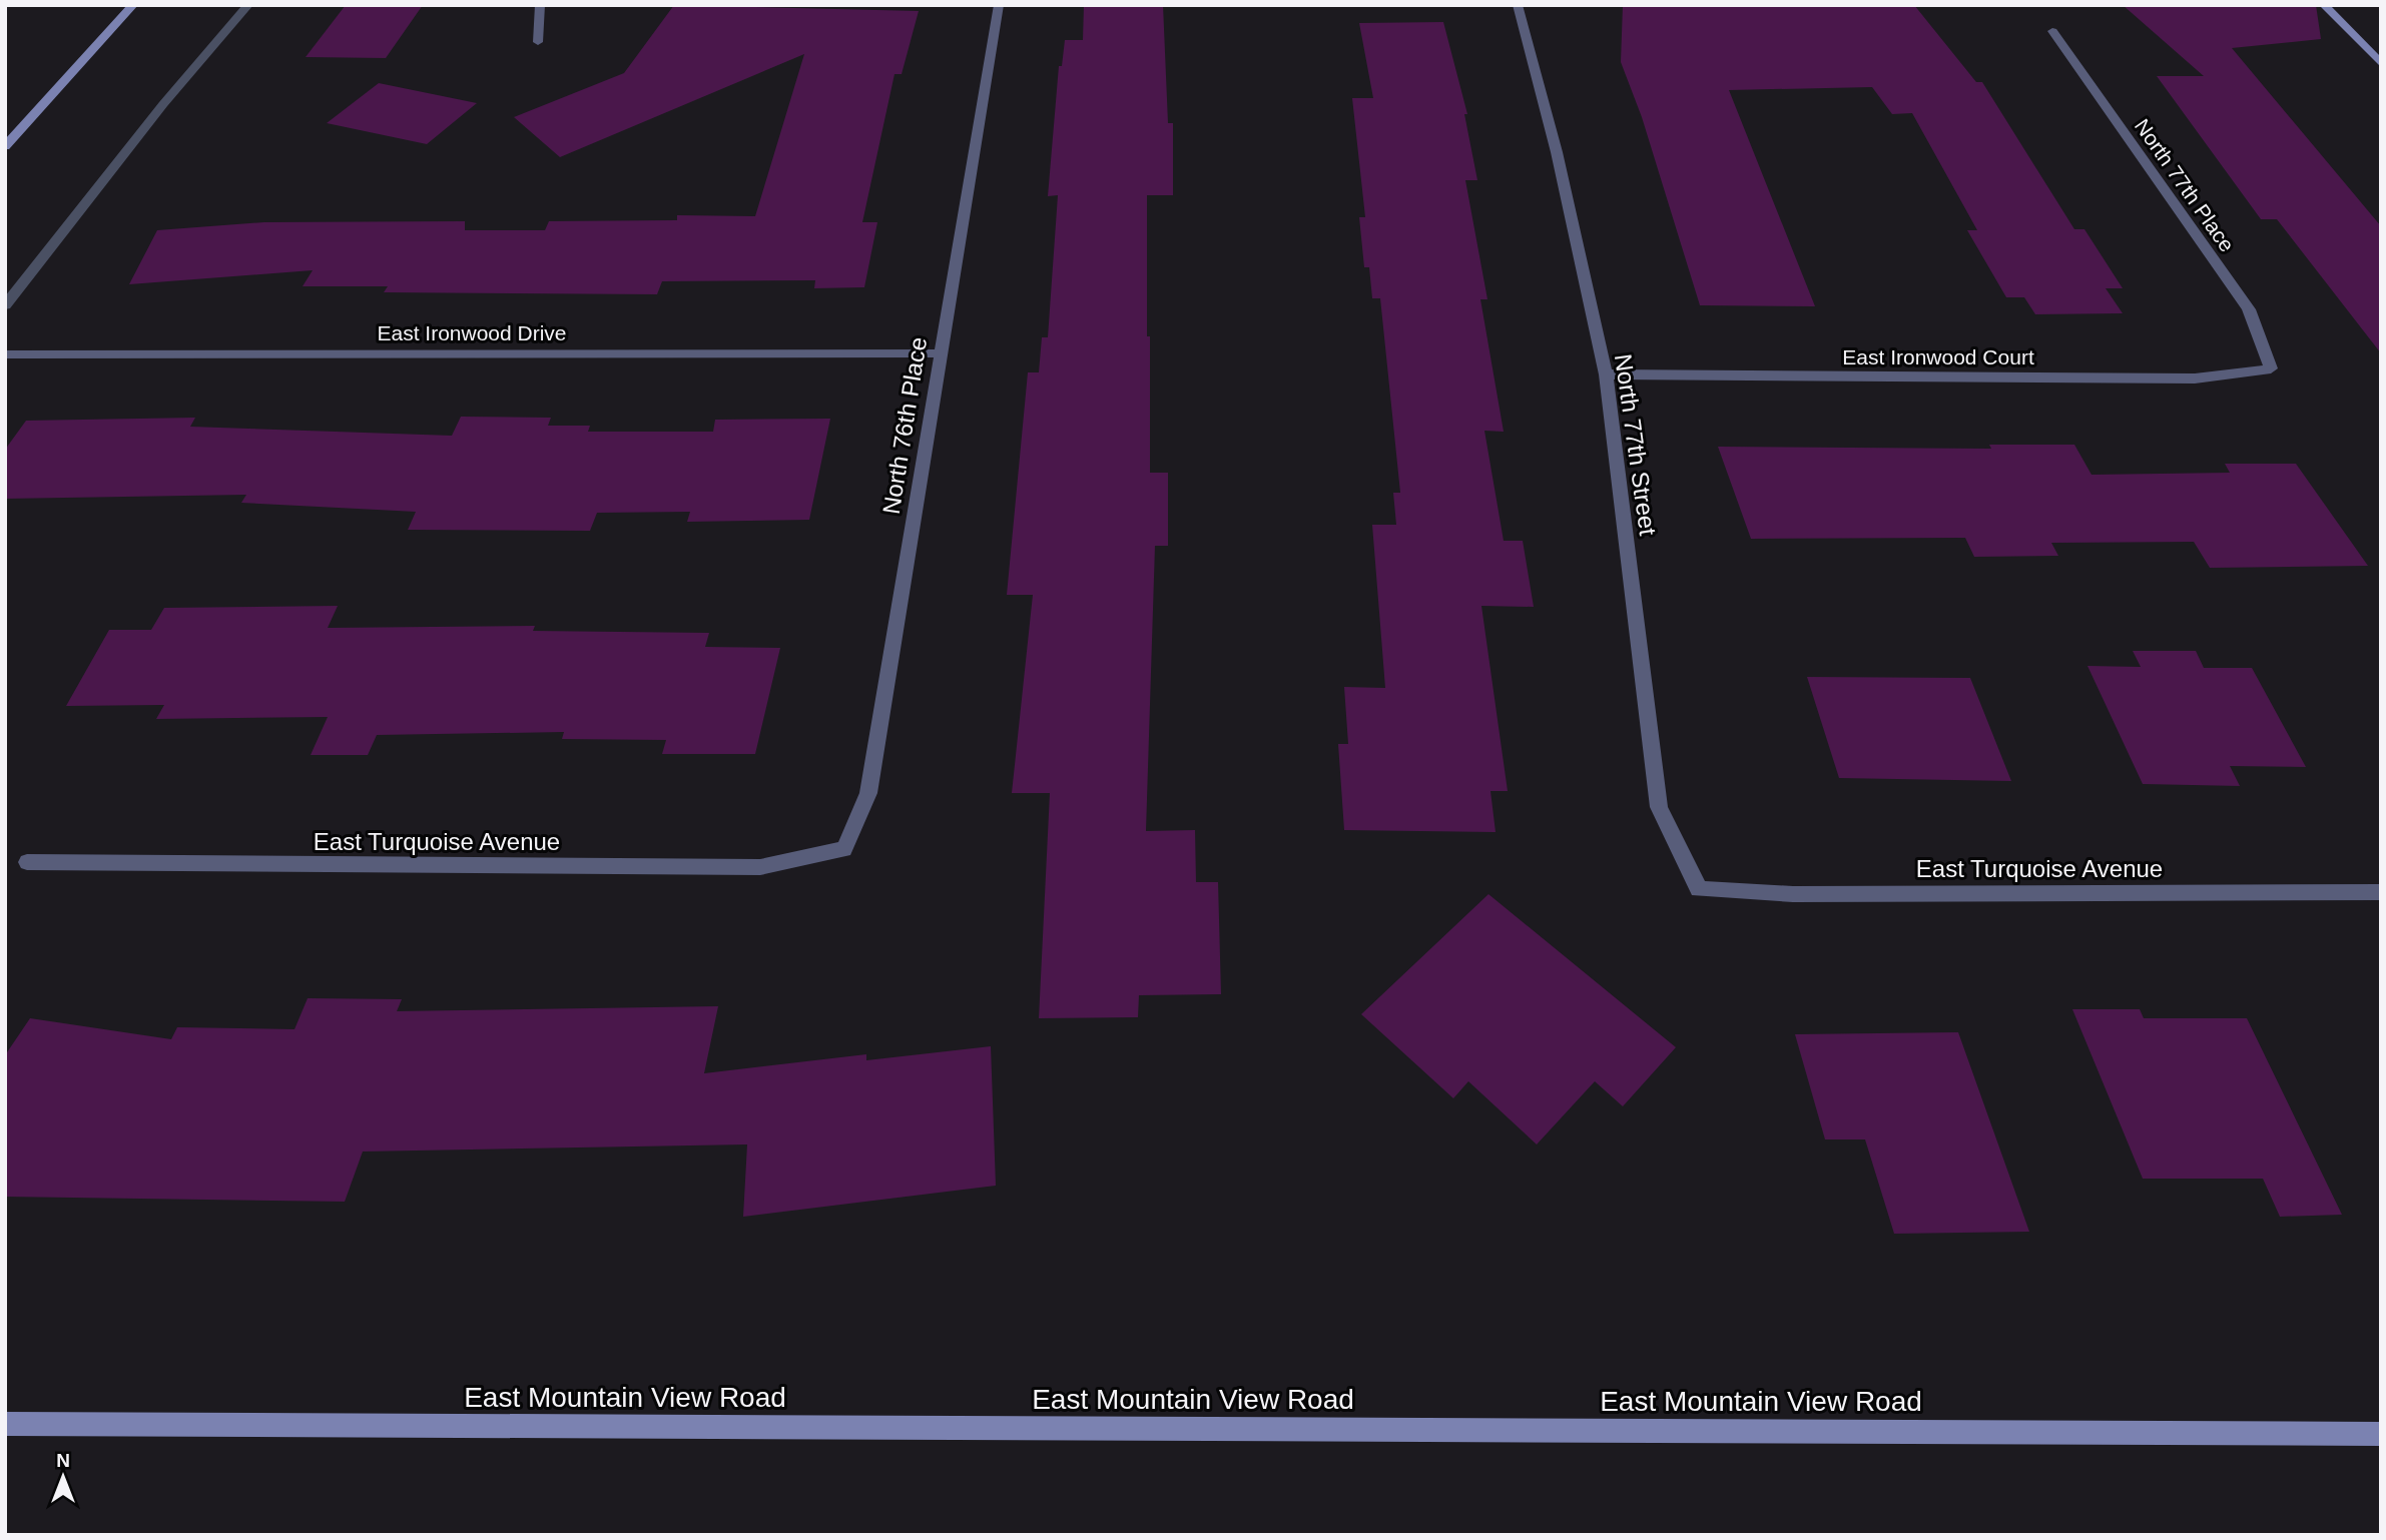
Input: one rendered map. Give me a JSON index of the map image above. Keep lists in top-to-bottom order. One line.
{"streets":{"main road":["East Mountain View Road"],"street":["North 77th Place","East Ironwood Drive","East Ironwood Court","North 76th Place","North 77th Street","East Turquoise Avenue"]},"crossings":[["North 77th Place","East Ironwood Court"],["East Ironwood Drive","North 76th Place"],["East Ironwood Court","North 77th Street"],["North 76th Place","East Turquoise Avenue"],["North 77th Street","East Turquoise Avenue"]],"north":"top"}
